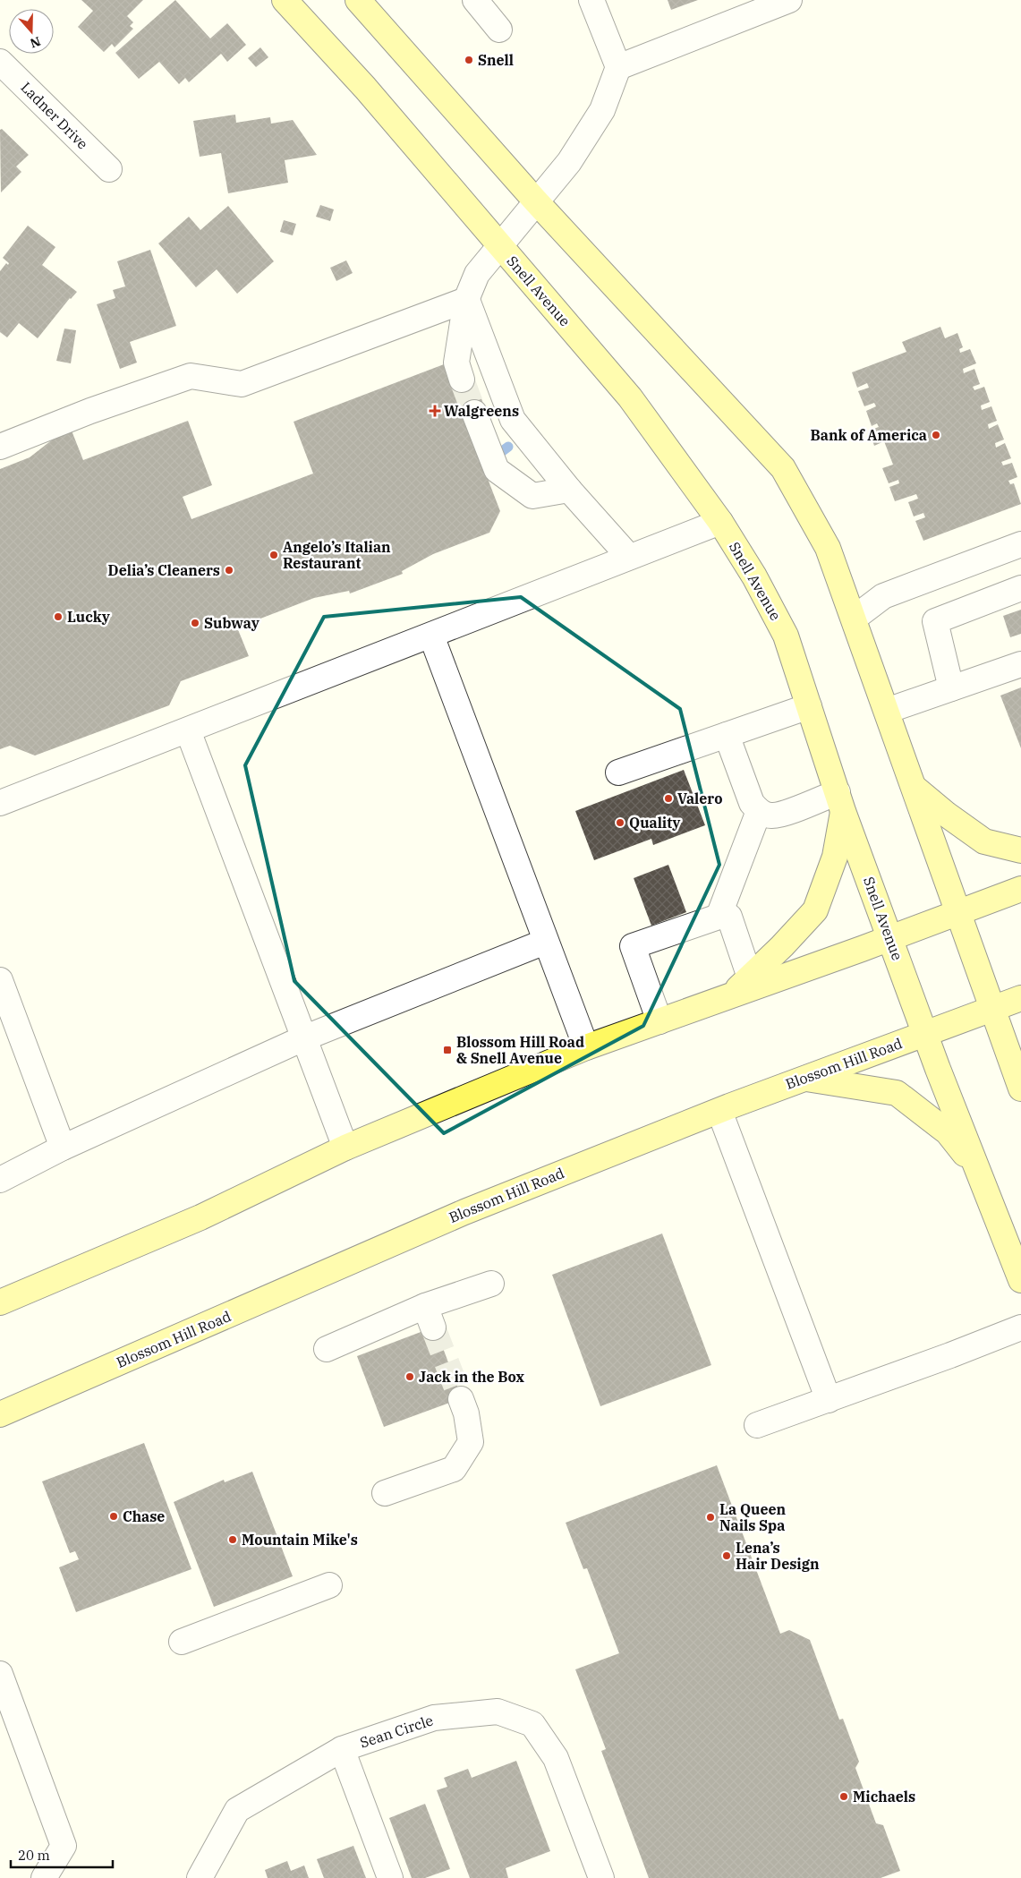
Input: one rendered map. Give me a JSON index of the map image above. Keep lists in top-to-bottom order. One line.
{"streets":{"main road":["Snell Avenue","Blossom Hill Road"],"street":["Ladner Drive","Sean Circle"]},"crossings":[["Snell Avenue","Blossom Hill Road"]],"places":{"other":["Snell","Bank of America","Angelo’s Italian Restaurant","Delia’s Cleaners","Lucky","Subway","Valero","Quality","Jack in the Box","Chase","La Queen Nails Spa","Mountain Mike's","Lena’s Hair Design","Michaels"],"health":["Walgreens"],"transit":["Blossom Hill Road & Snell Avenue"]},"scale_bar":"20 m","north":"bottom"}
